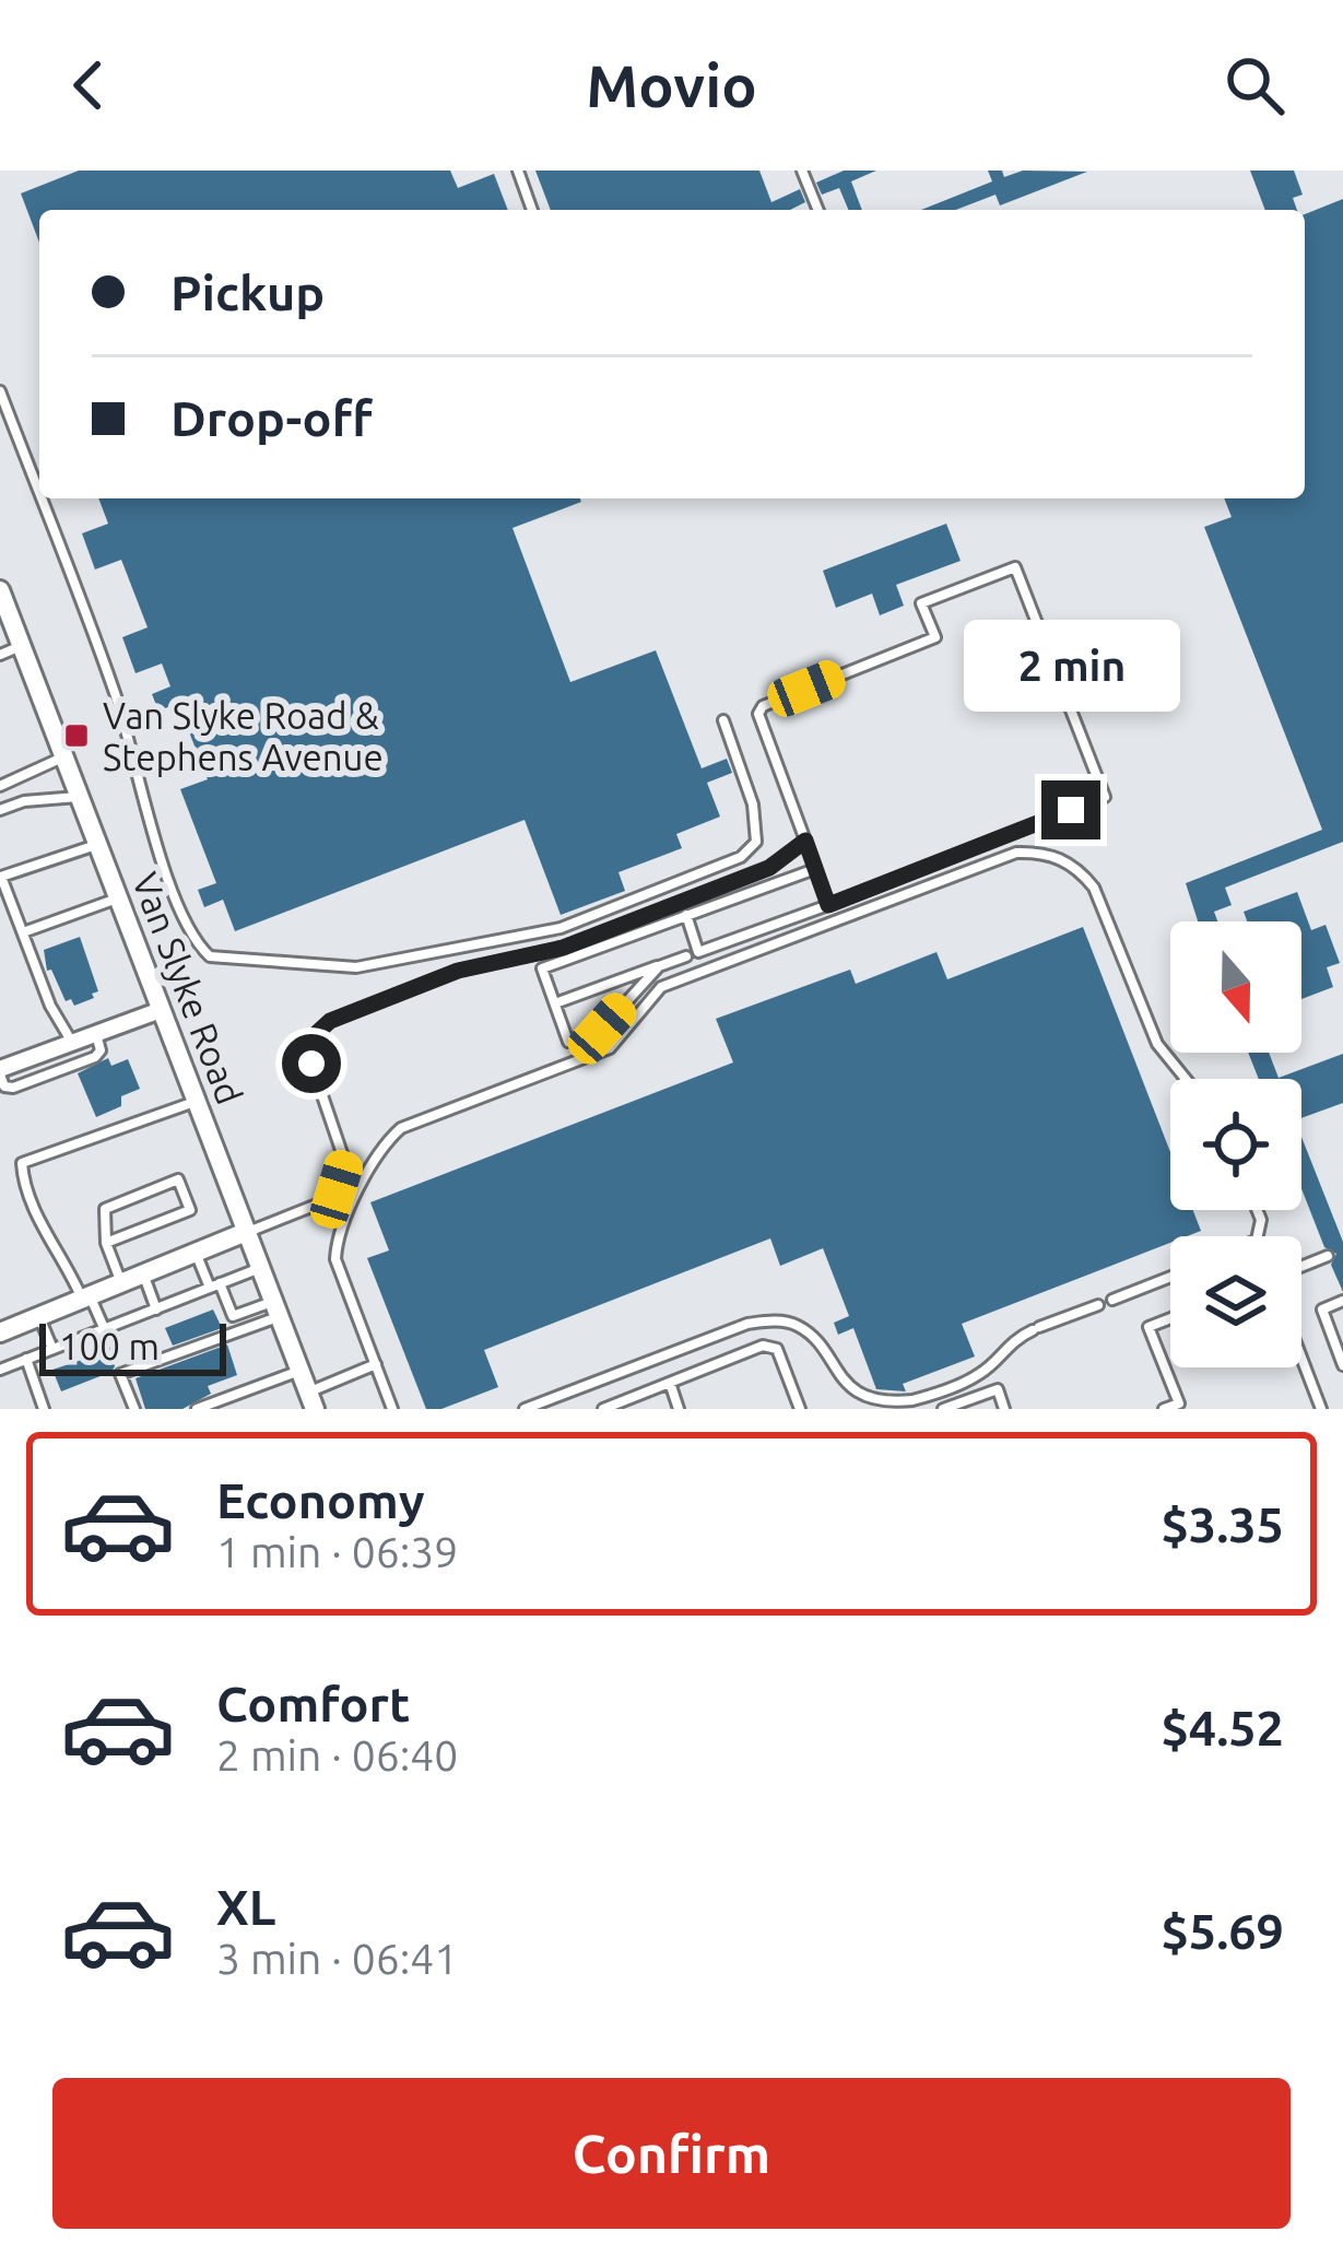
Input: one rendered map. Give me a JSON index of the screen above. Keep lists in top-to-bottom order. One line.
{"streets":{"street":["Van Slyke Road"]},"places":{"transit":["Van Slyke Road & Stephens Avenue"]},"scale_bar":"100 m","north":"bottom","page":{"header":"Movio","banner":["Pickup","Drop-off"],"bubble":"2 min","scale":"100 m","list":[{"name":"Economy","note":"1 min · 06:39","value":"$3.35"},{"name":"Comfort","note":"2 min · 06:40","value":"$4.52"},{"name":"XL","note":"3 min · 06:41","value":"$5.69"}],"buttons":"Confirm"}}
